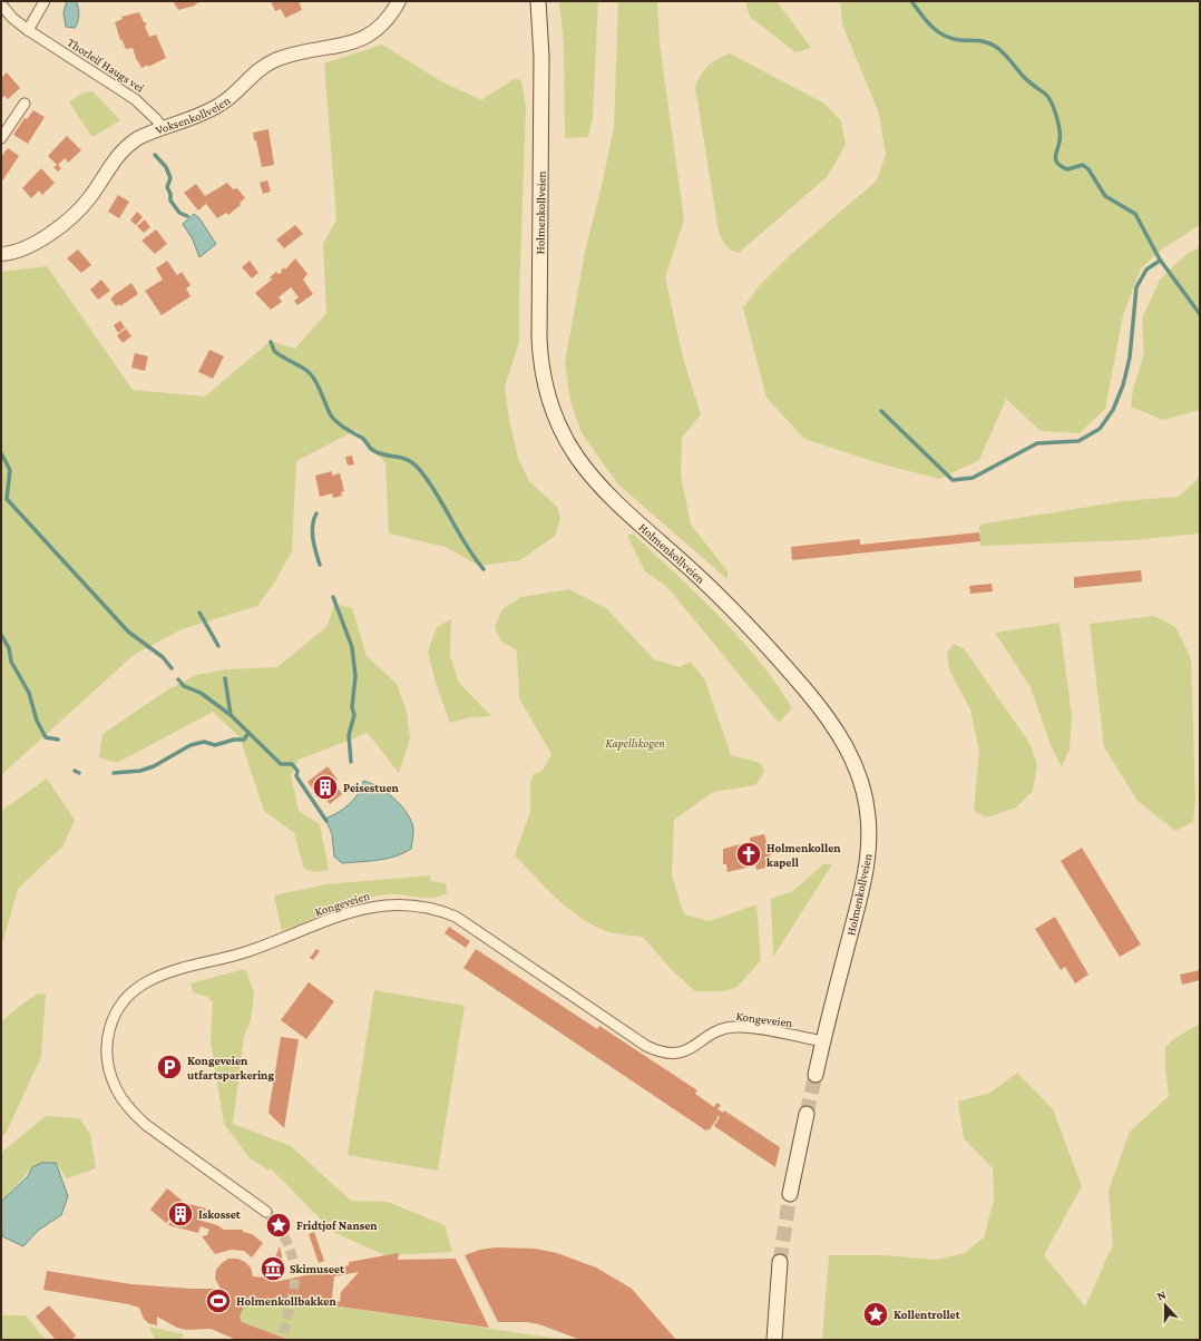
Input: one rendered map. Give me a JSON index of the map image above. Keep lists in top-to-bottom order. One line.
{"streets":{"main road":["Holmenkollveien"],"street":["Thorleif Haugs vei","Voksenkollveien","Kongeveien"]},"crossings":[["Thorleif Haugs vei","Voksenkollveien"],["Holmenkollveien","Kongeveien"]],"parks":["Kapellskogen"],"places":{"building":["Peisestuen","Iskosset"],"church":["Holmenkollen kapell"],"parking":["Kongeveien utfartsparkering"],"place":["Fridtjof Nansen","Kollentrollet"],"museum":["Skimuseet"],"sports":["Holmenkollbakken"]},"north":"top"}
